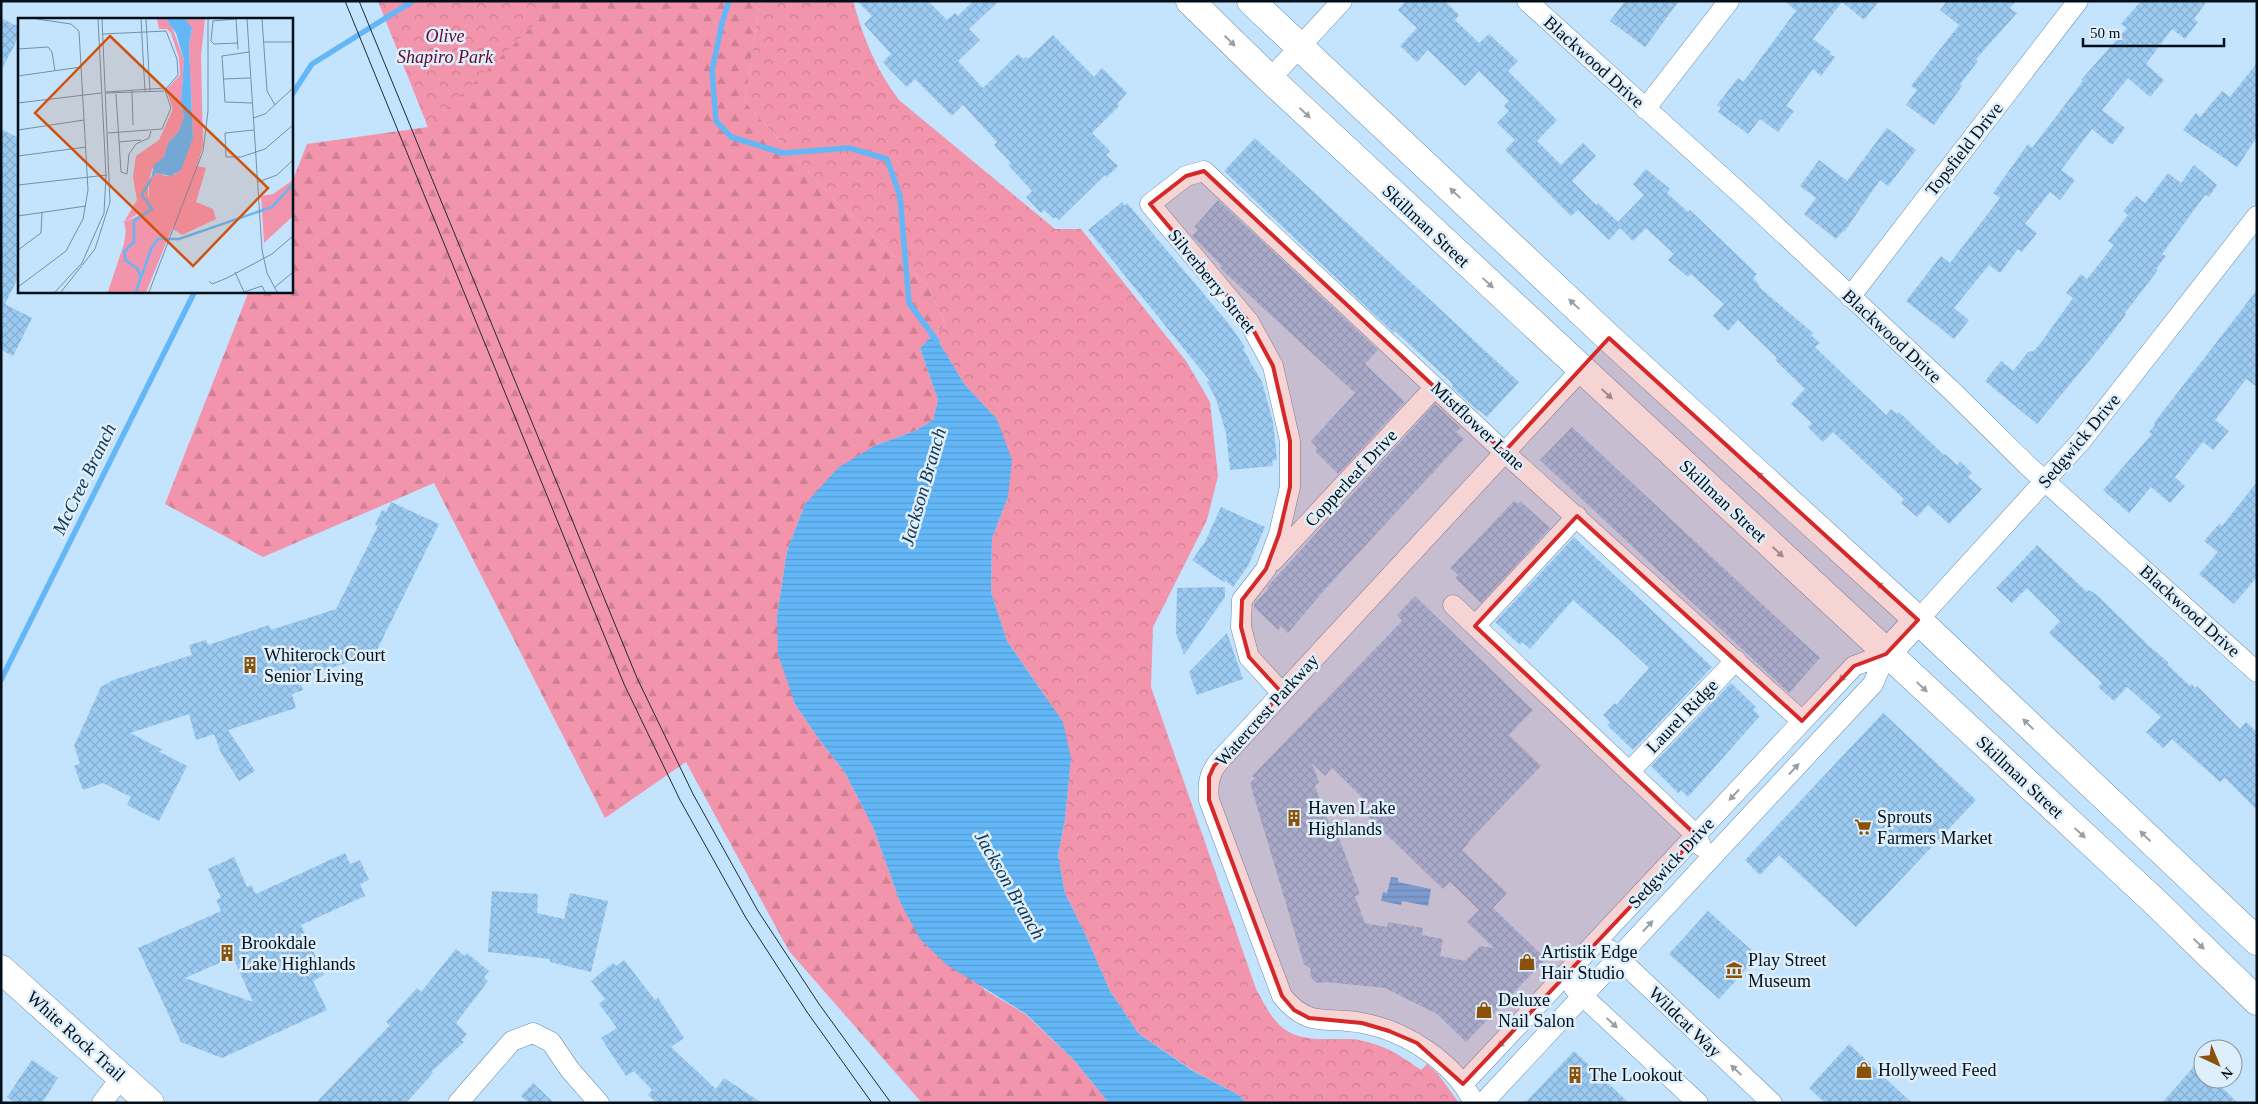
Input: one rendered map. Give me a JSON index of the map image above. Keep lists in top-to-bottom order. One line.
{"streets":{"main road":["Skillman Street","Sedgwick Drive","White Rock Trail"],"street":["Blackwood Drive","Topsfield Drive","Silverberry Street","Mistflower Lane","Copperleaf Drive","Watercrest Parkway","Laurel Ridge","Wildcat Way"]},"crossings":[["Blackwood Drive","Topsfield Drive"],["Blackwood Drive","Sedgwick Drive"],["Skillman Street","Sedgwick Drive"],["Skillman Street","Watercrest Parkway"],["Silverberry Street","Mistflower Lane"],["Silverberry Street","Copperleaf Drive"],["Silverberry Street","Watercrest Parkway"],["Mistflower Lane","Sedgwick Drive"],["Mistflower Lane","Copperleaf Drive"],["Mistflower Lane","Watercrest Parkway"],["Mistflower Lane","Laurel Ridge"],["Sedgwick Drive","Watercrest Parkway"],["Sedgwick Drive","Wildcat Way"]],"water":["McCree Branch","Jackson Branch"],"parks":["Olive Shapiro Park"],"places":{"building":["Whiterock Court Senior Living","Haven Lake Highlands","Brookdale Lake Highlands","The Lookout"],"supermarket":["Sprouts Farmers Market"],"shop":["Artistik Edge Hair Studio","Deluxe Nail Salon","Hollyweed Feed"],"museum":["Play Street Museum"]},"scale_bar":"50 m","north":"bottom right"}
